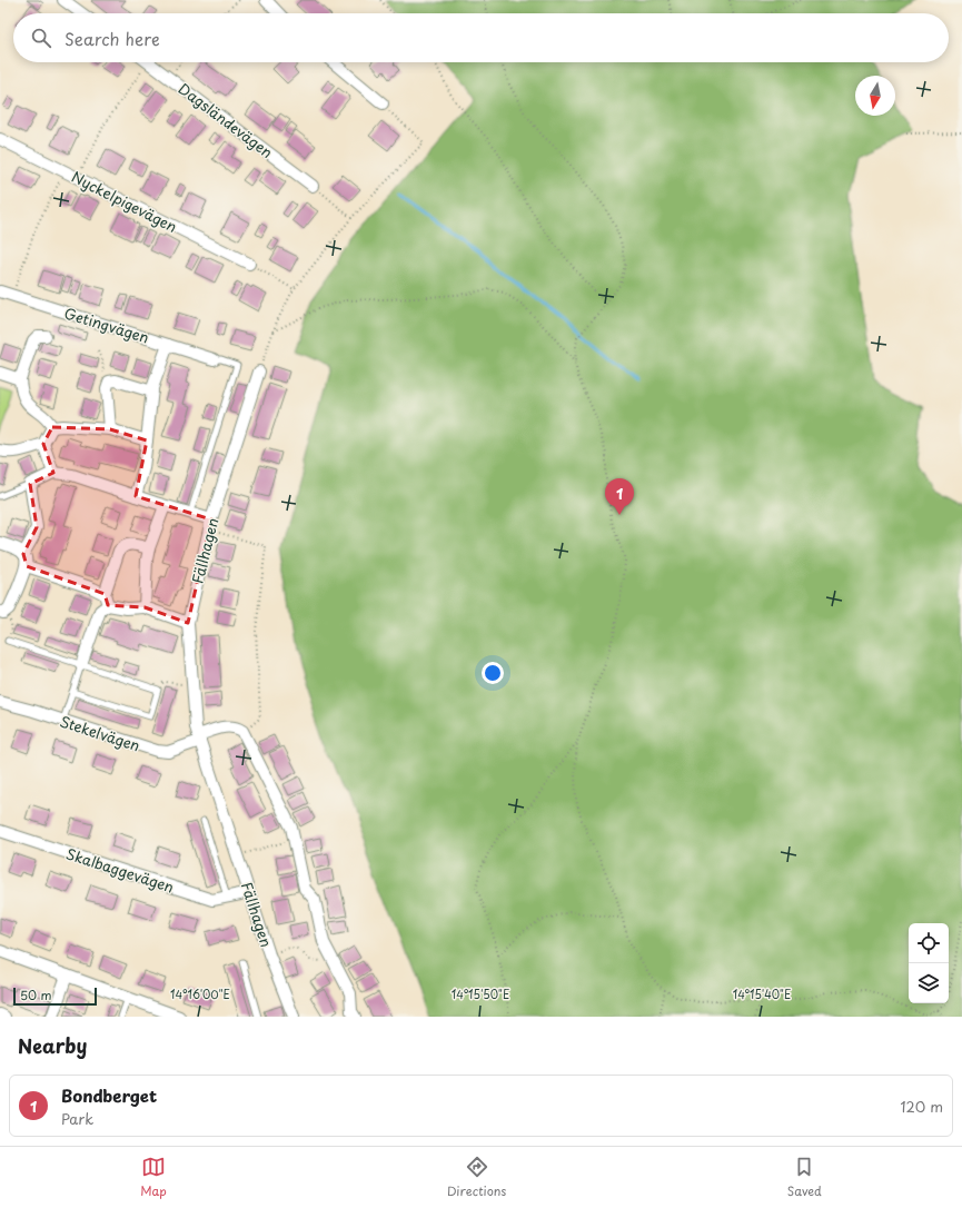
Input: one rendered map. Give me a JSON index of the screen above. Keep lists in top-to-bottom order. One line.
{"streets":{"street":["Dagsländevägen","Nyckelpigevägen","Getingvägen","Fällhagen","Stekelvägen","Skalbaggevägen"]},"crossings":[["Fällhagen","Stekelvägen"]],"scale_bar":"50 m","north":"bottom","page":{"search":"Search here","pins":"1","scale":"50 m","heading":"Nearby","list":[{"mark":"1","name":"Bondberget","note":"Park","value":"120 m"}],"nav":["Map","Directions","Saved"]},"coordinates":["14°16'00\"E","14°15'50\"E","14°15'40\"E"]}
